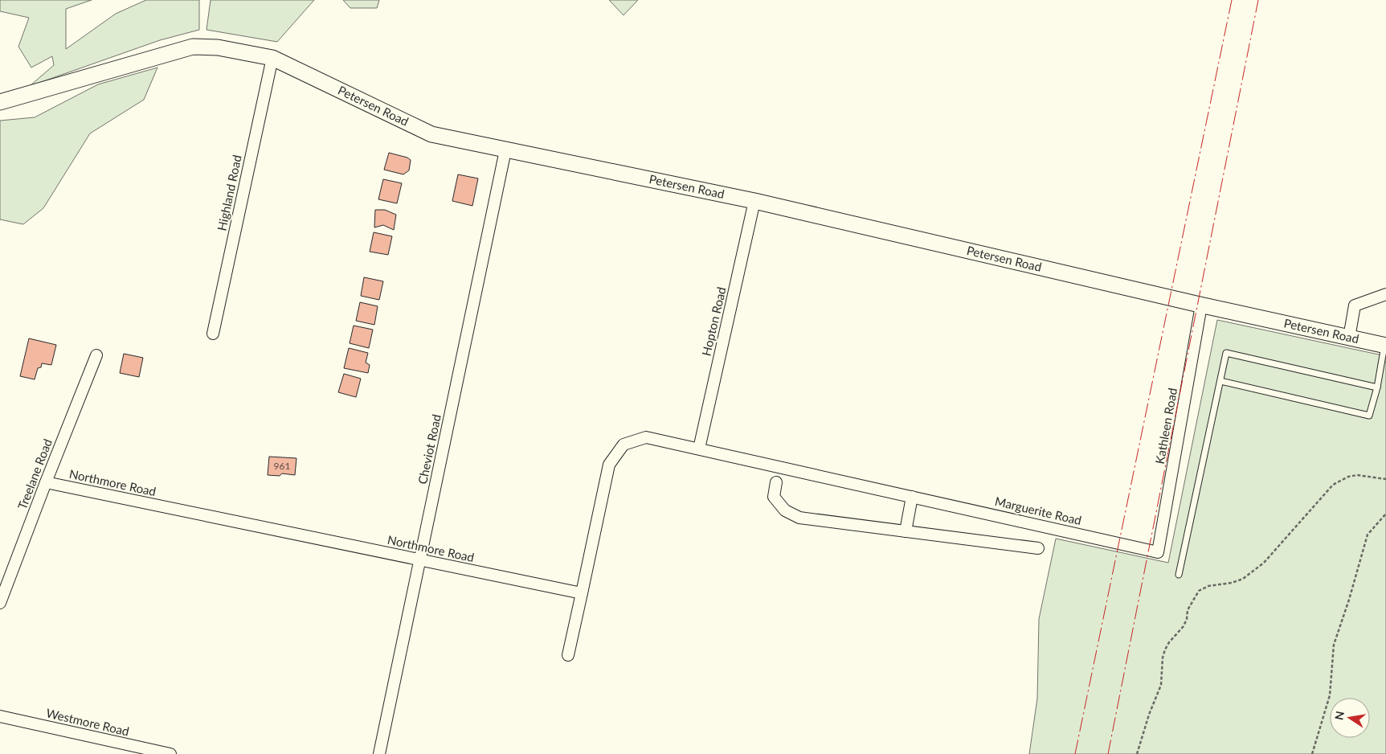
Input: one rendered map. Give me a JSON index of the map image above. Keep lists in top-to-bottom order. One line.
{"streets":{"street":["Petersen Road","Highland Road","Hopton Road","Kathleen Road","Cheviot Road","Treelane Road","Northmore Road","Marguerite Road","Westmore Road"]},"crossings":[["Petersen Road","Highland Road"],["Petersen Road","Hopton Road"],["Petersen Road","Kathleen Road"],["Petersen Road","Cheviot Road"],["Hopton Road","Marguerite Road"],["Kathleen Road","Marguerite Road"],["Cheviot Road","Northmore Road"],["Treelane Road","Northmore Road"]],"house_numbers":["961"],"north":"left"}
